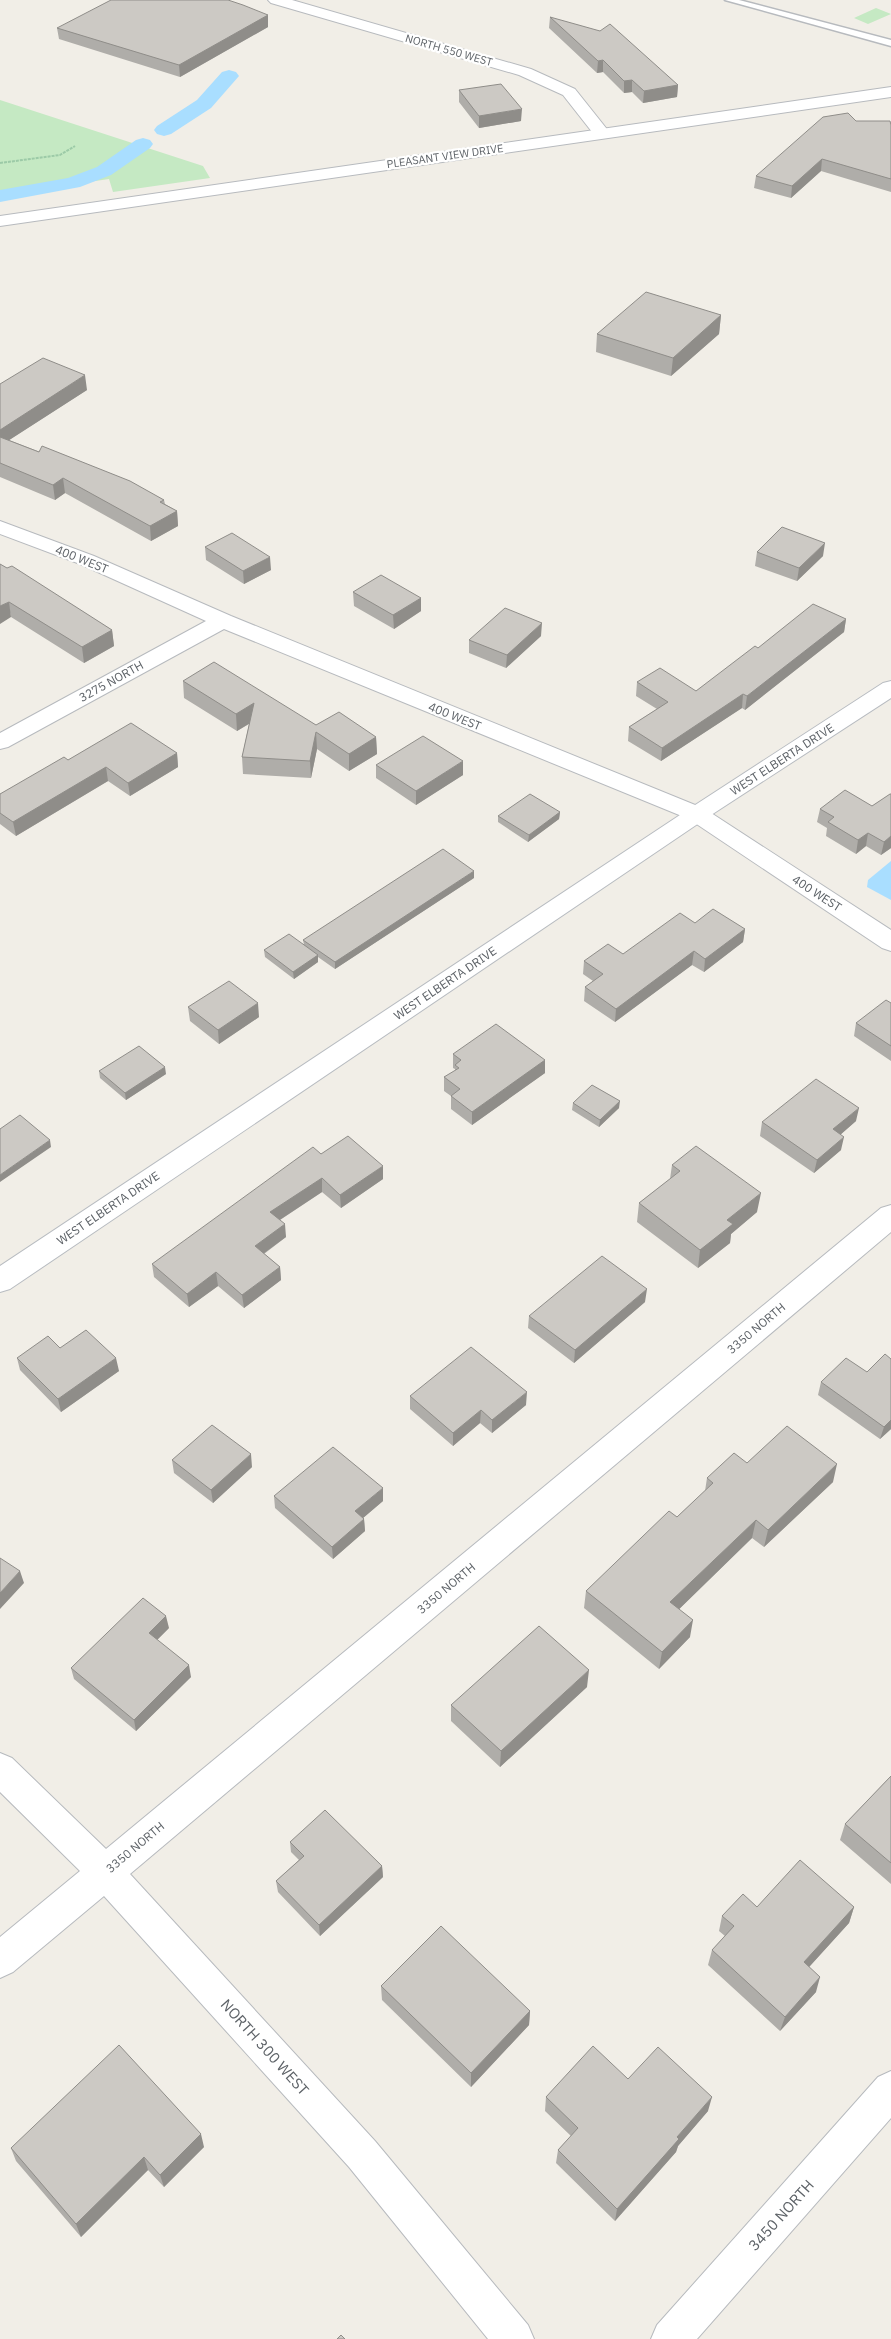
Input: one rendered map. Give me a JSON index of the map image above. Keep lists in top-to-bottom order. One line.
{"streets":{"street":["NORTH 550 WEST","PLEASANT VIEW DRIVE","400 WEST","3275 NORTH","WEST ELBERTA DRIVE","3350 NORTH","NORTH 300 WEST","3450 NORTH"]},"crossings":[["NORTH 550 WEST","PLEASANT VIEW DRIVE"],["400 WEST","3275 NORTH"],["400 WEST","WEST ELBERTA DRIVE"],["3350 NORTH","NORTH 300 WEST"]]}
